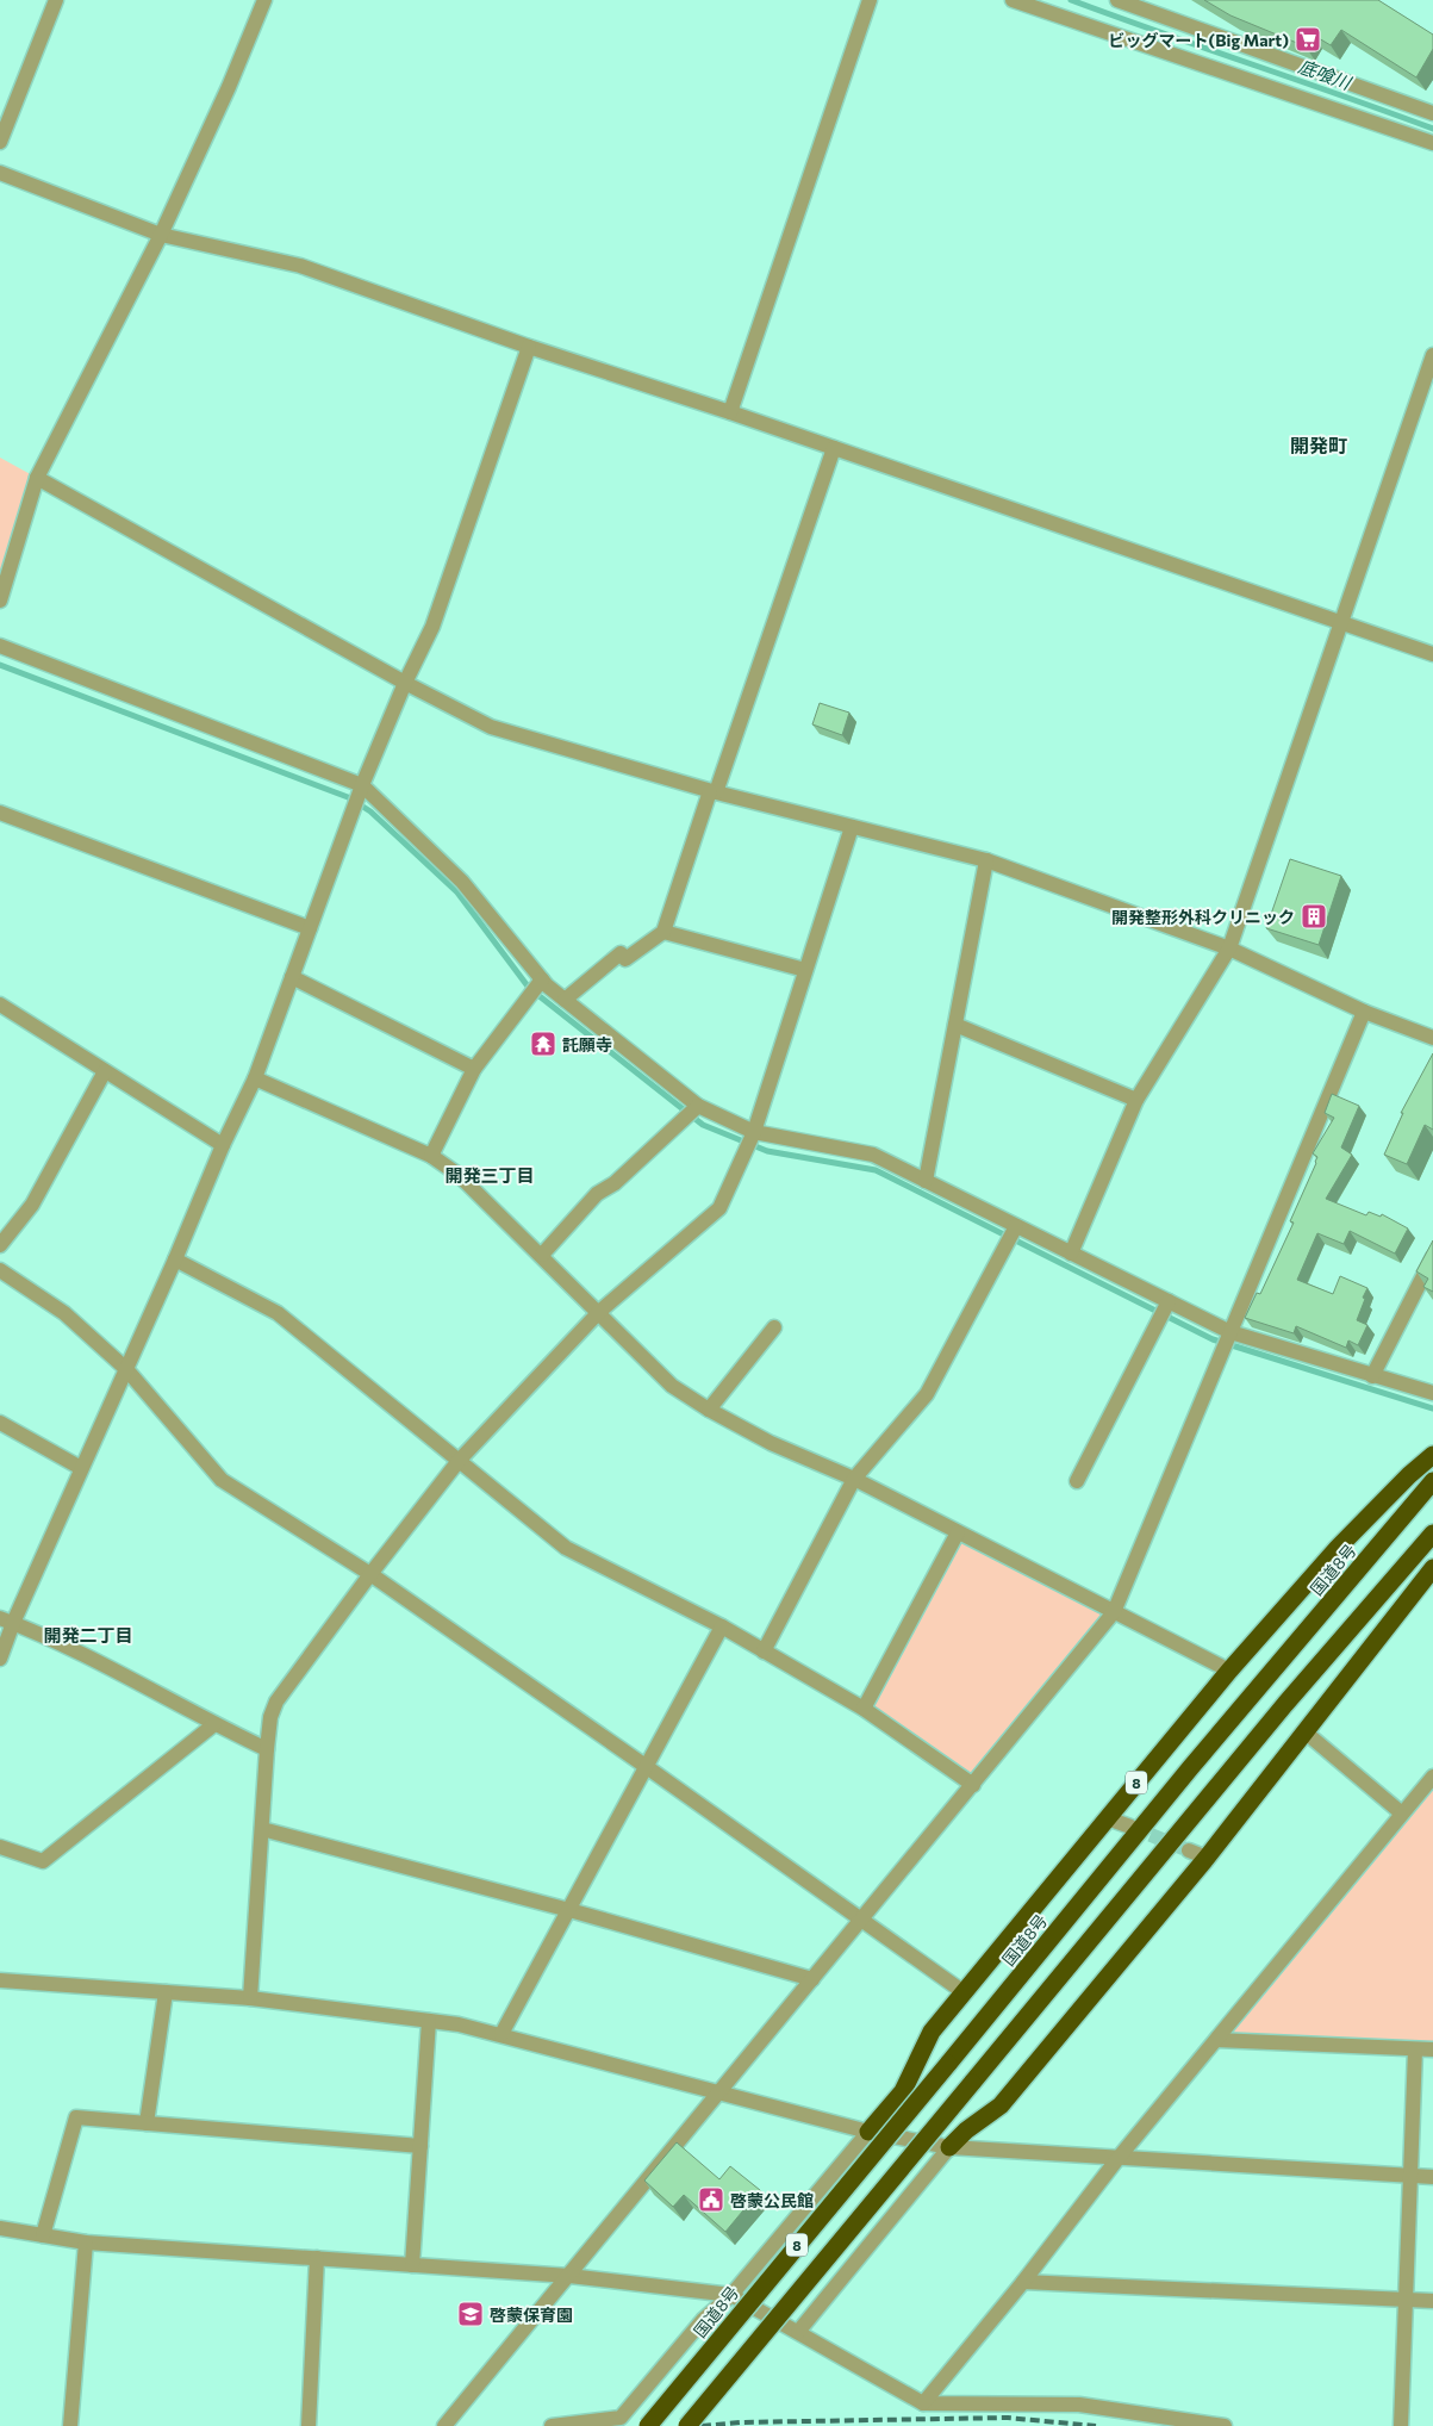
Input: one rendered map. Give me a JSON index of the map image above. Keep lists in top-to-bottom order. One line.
{"streets":{"highway":["国道8号","8"]},"districts":["開発町","開発三丁目","開発二丁目"],"water":["底喰川"],"places":{"supermarket":["ビッグマート(Big Mart)"],"building":["開発整形外科クリニック"],"temple":["託願寺"],"public building":["啓蒙公民館"],"school or university":["啓蒙保育園"]}}
